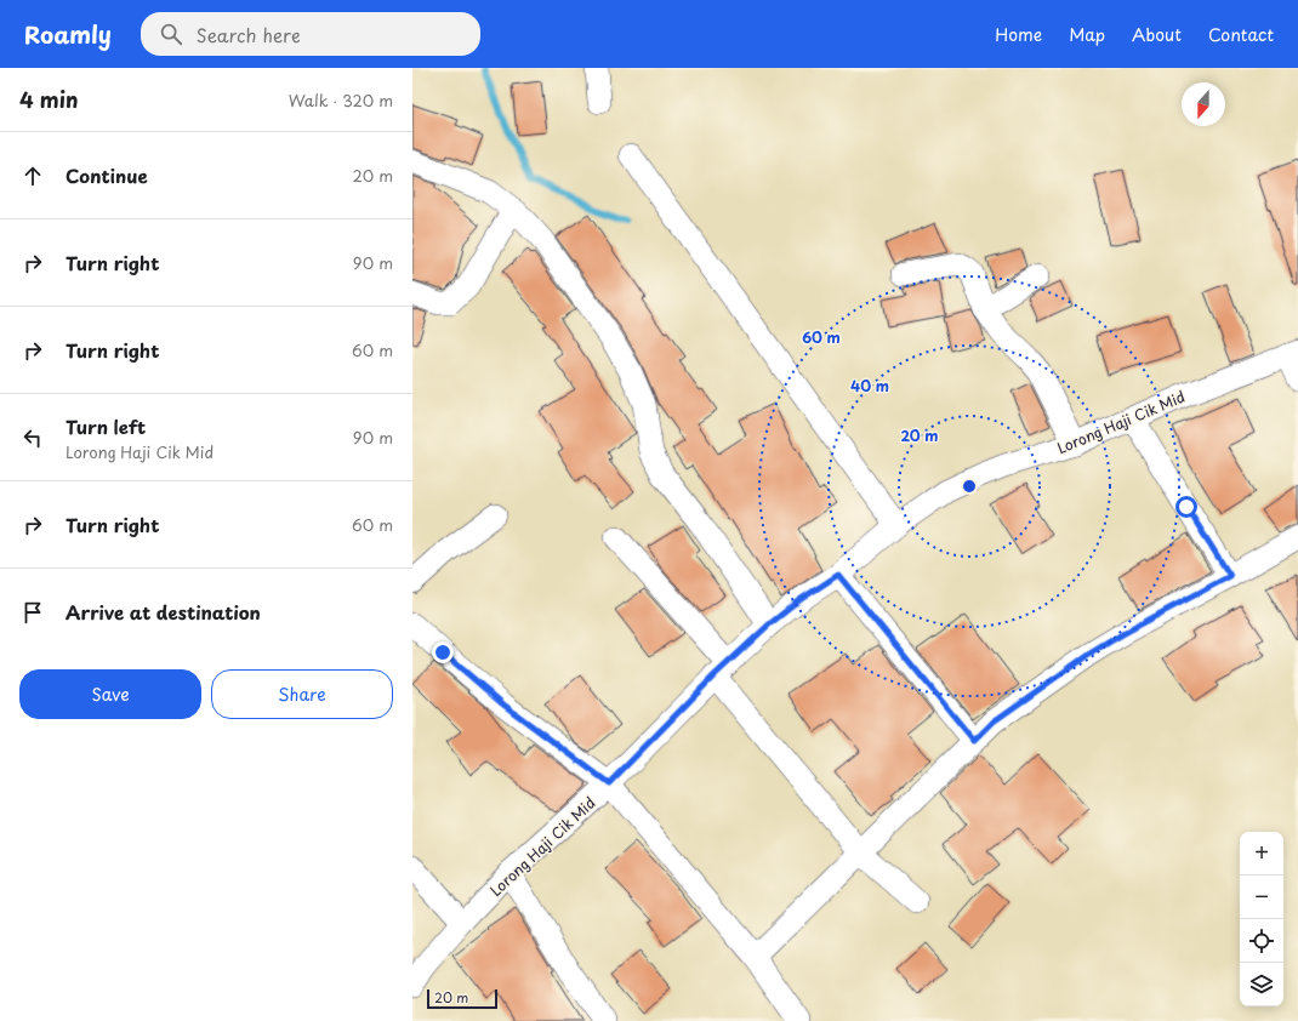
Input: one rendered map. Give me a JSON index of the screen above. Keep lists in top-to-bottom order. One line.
{"streets":{"street":["Lorong Haji Cik Mid"]},"scale_bar":"20 m","north":"bottom","page":{"header":"Roamly","search":"Search here","nav":["Home","Map","About","Contact"],"heading":["4 min","Walk · 320 m"],"list":[["Continue","20 m"],["Turn right","90 m"],["Turn right","60 m"],["Turn left","Lorong Haji Cik Mid","90 m"],["Turn right","60 m"],"Arrive at destination"],"buttons":["Save","Share"],"map_buttons":["+","−"],"scale":"20 m"},"rings":["60 m","40 m","20 m"]}
